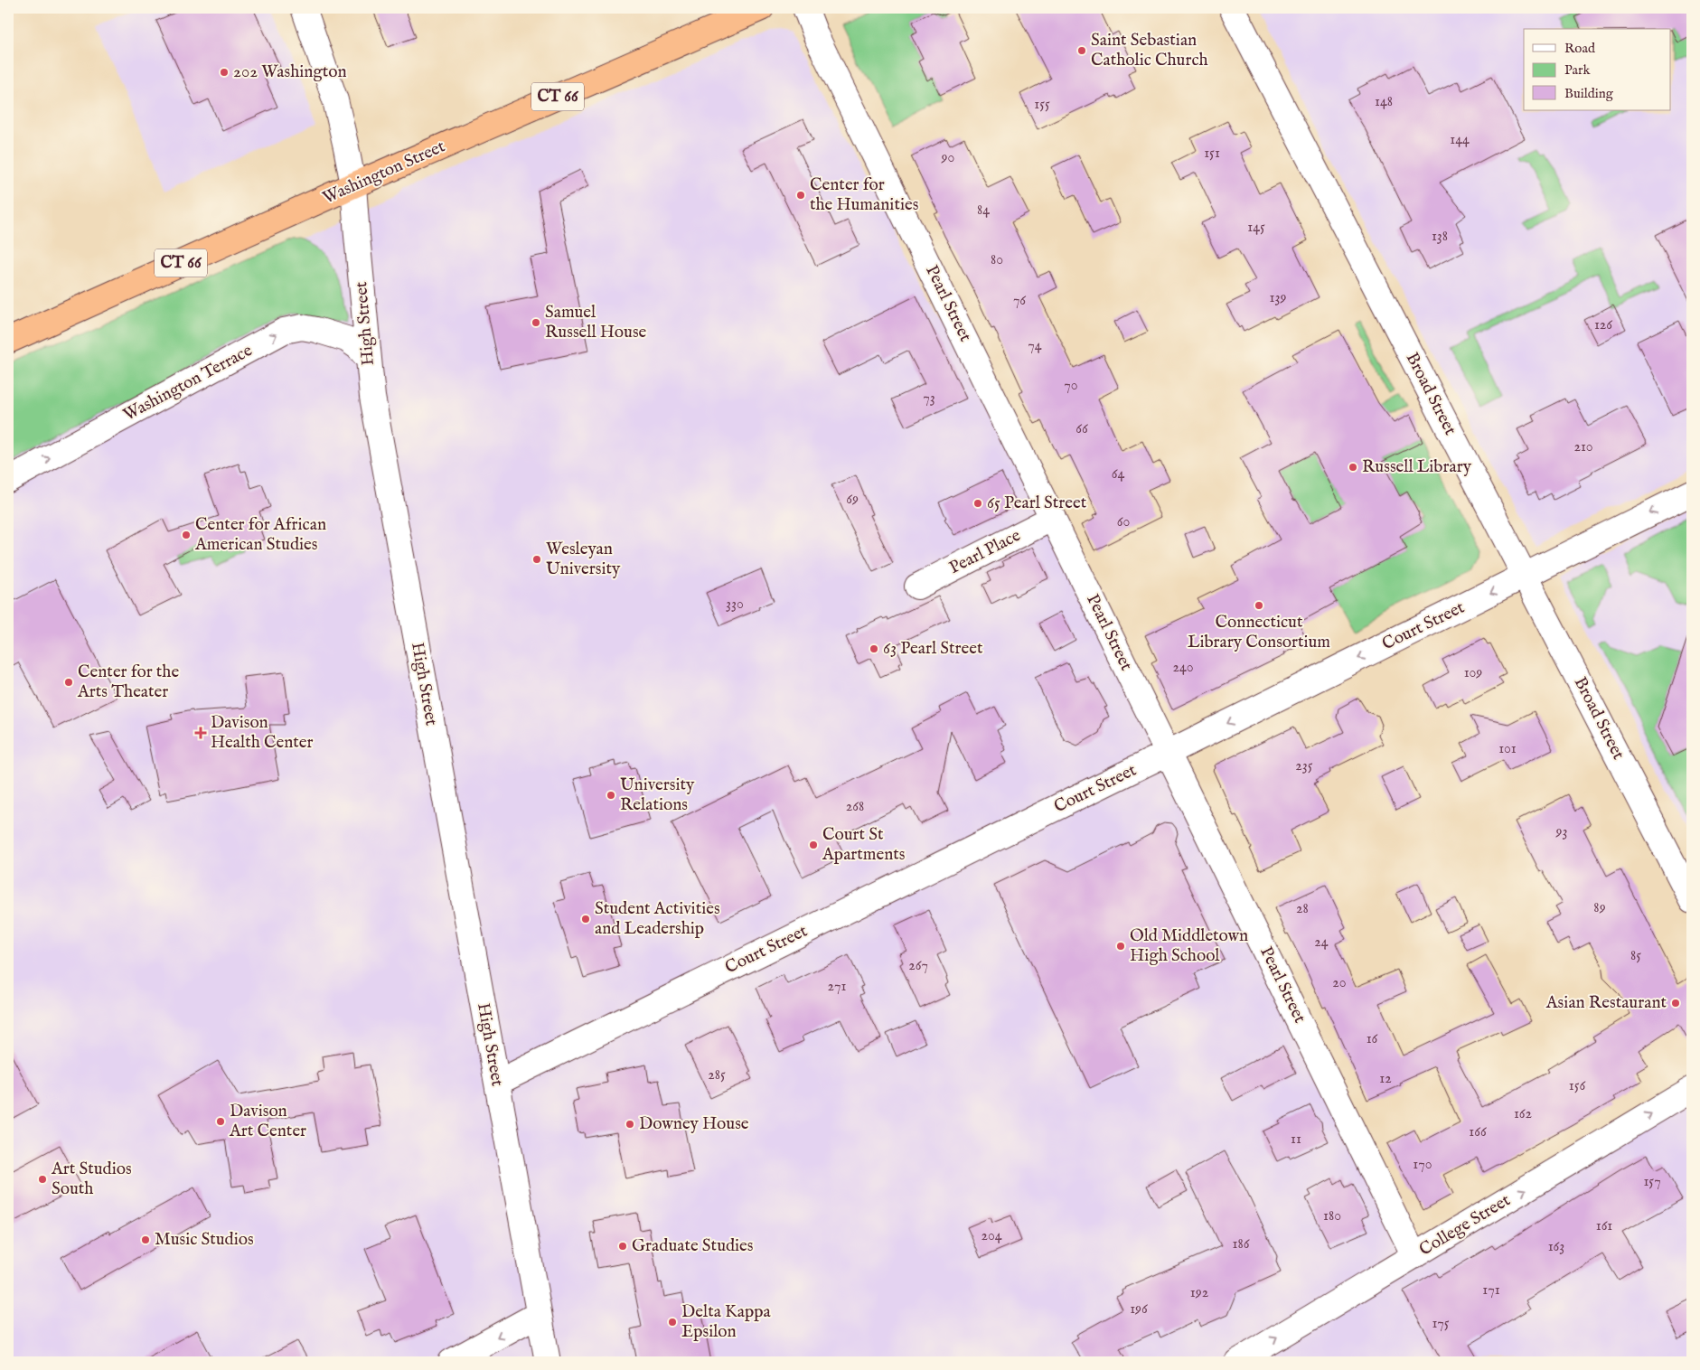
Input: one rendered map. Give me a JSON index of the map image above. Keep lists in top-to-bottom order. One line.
{"streets":{"highway":["CT 66","Washington Street"],"street":["Pearl Street","High Street","Washington Terrace","Broad Street","Pearl Place","Court Street","College Street"]},"crossings":[["Washington Street","High Street"],["Pearl Street","Pearl Place"],["Pearl Street","Court Street"],["Pearl Street","College Street"],["High Street","Washington Terrace"],["High Street","Court Street"],["Broad Street","Court Street"]],"one_way":["Washington Terrace","Court Street","College Street"],"places":{"other":["Saint Sebastian Catholic Church","202 Washington","Center for the Humanities","Samuel Russell House","Russell Library","65 Pearl Street","Center for African American Studies","Wesleyan University","Connecticut Library Consortium","63 Pearl Street","Center for the Arts Theater","University Relations","Court St Apartments","Student Activities and Leadership","Old Middletown High School","Asian Restaurant","Davison Art Center","Downey House","Art Studios South","Music Studios","Graduate Studies","Delta Kappa Epsilon"],"health":["Davison Health Center"]},"house_numbers":["148","155","144","151","90","84","145","138","80","139","76","126","74","70","73","66","210","64","69","60","330","240","109","101","235","268","93","89","28","24","85","267","20","271","16","285","12","156","162","166","11","170","157","180","161","204","186","163","171","192","196","175"],"legend":["Road","Park","Building"]}
